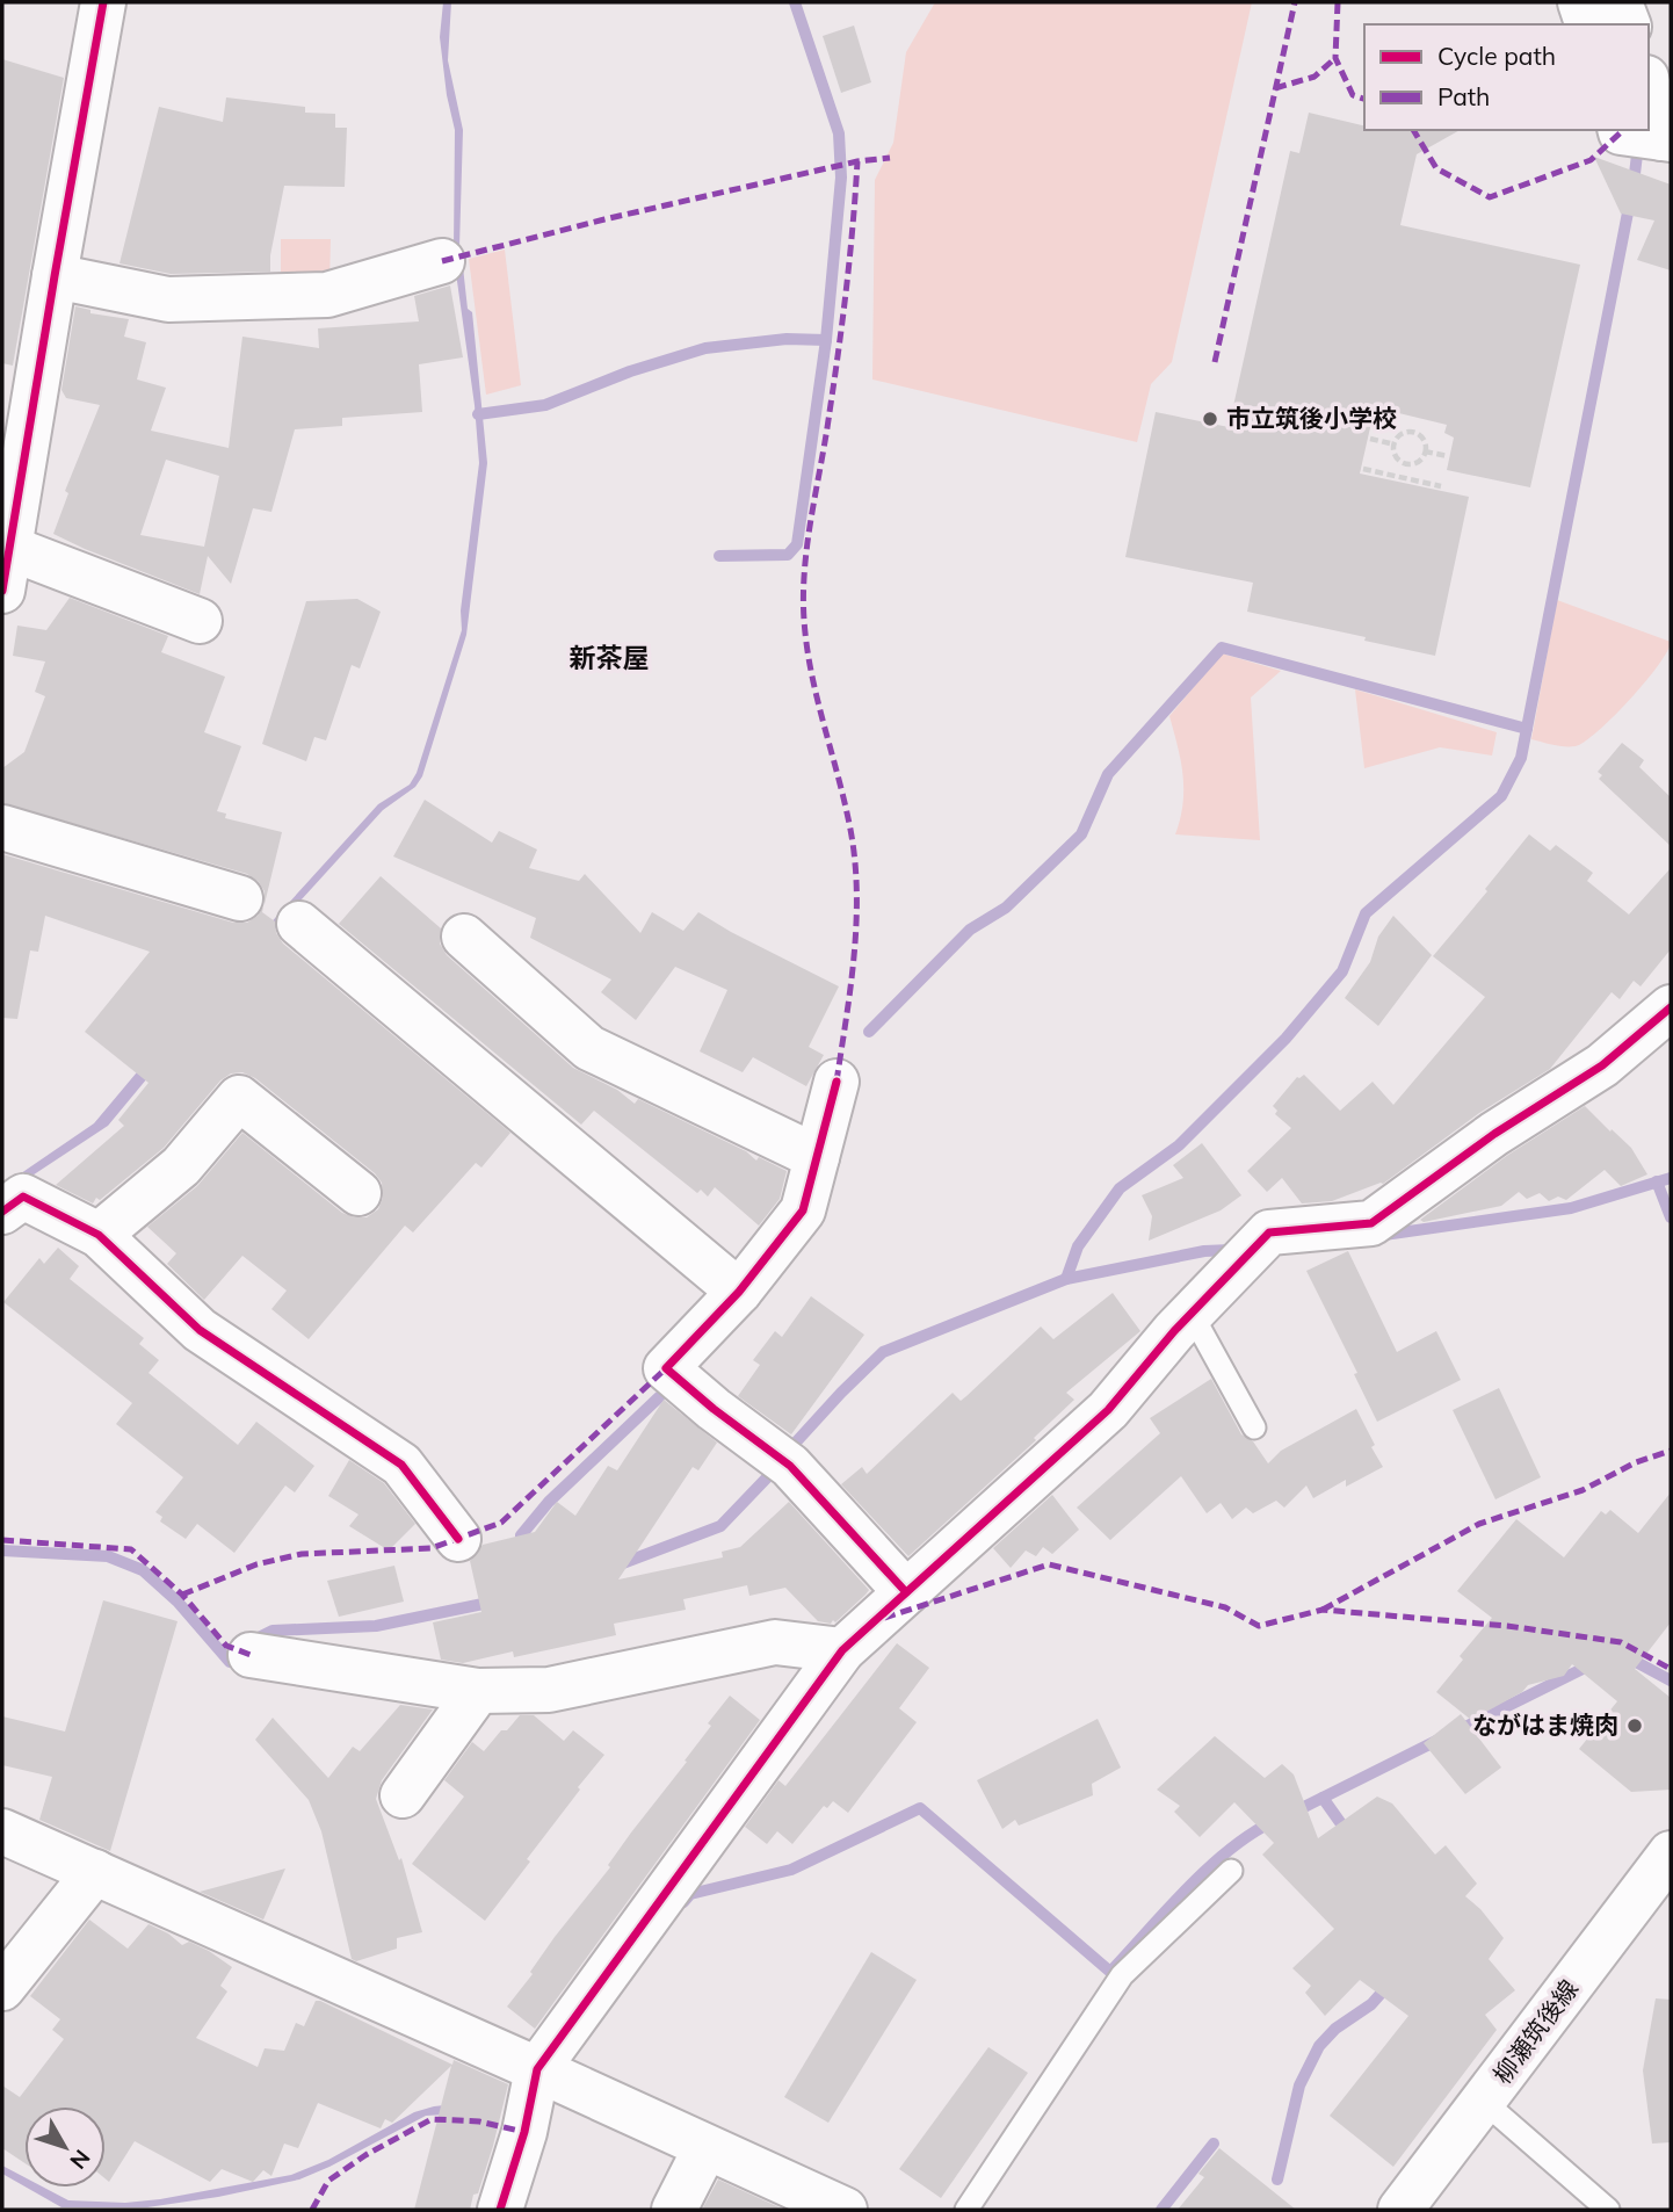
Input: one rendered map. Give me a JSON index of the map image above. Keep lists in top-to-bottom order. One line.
{"streets":{"street":["柳瀬筑後線"]},"districts":["新茶屋"],"places":["市立筑後小学校","ながはま焼肉"],"legend":["Cycle path","Path"],"north":"bottom right"}
